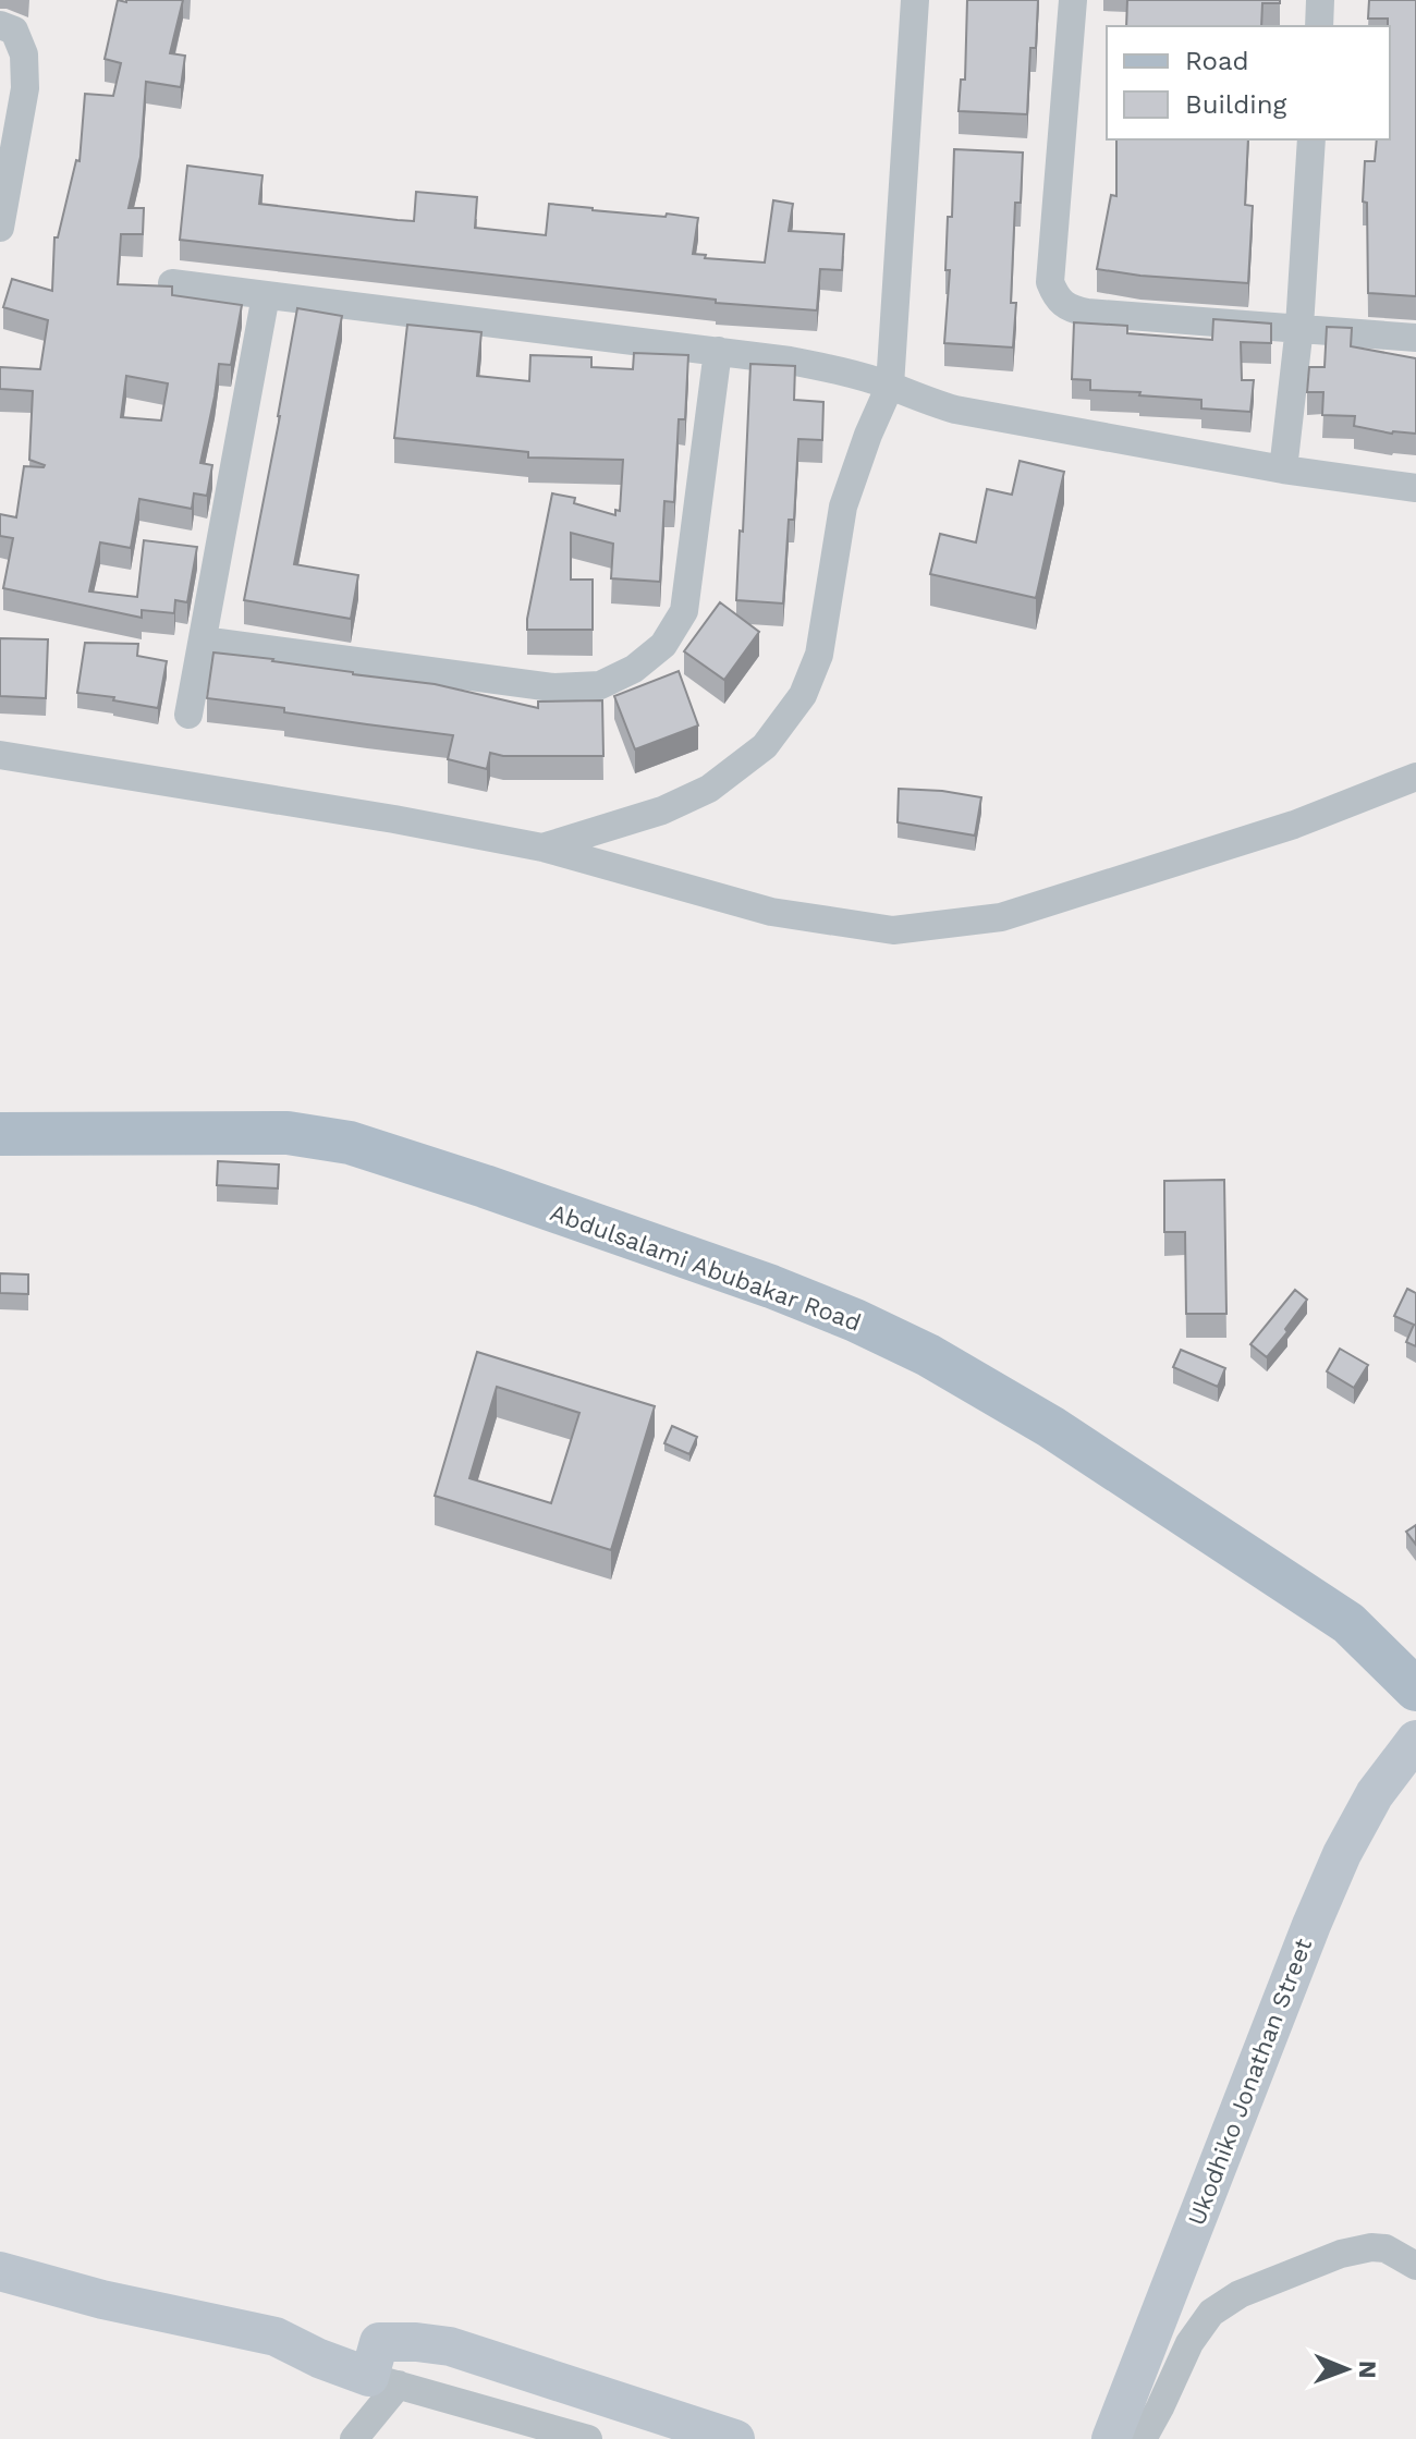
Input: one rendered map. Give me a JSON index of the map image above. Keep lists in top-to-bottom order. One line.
{"streets":{"main road":["Abdulsalami Abubakar Road"],"street":["Ukodhiko Jonathan Street"]},"legend":["Road","Building"],"north":"right"}
